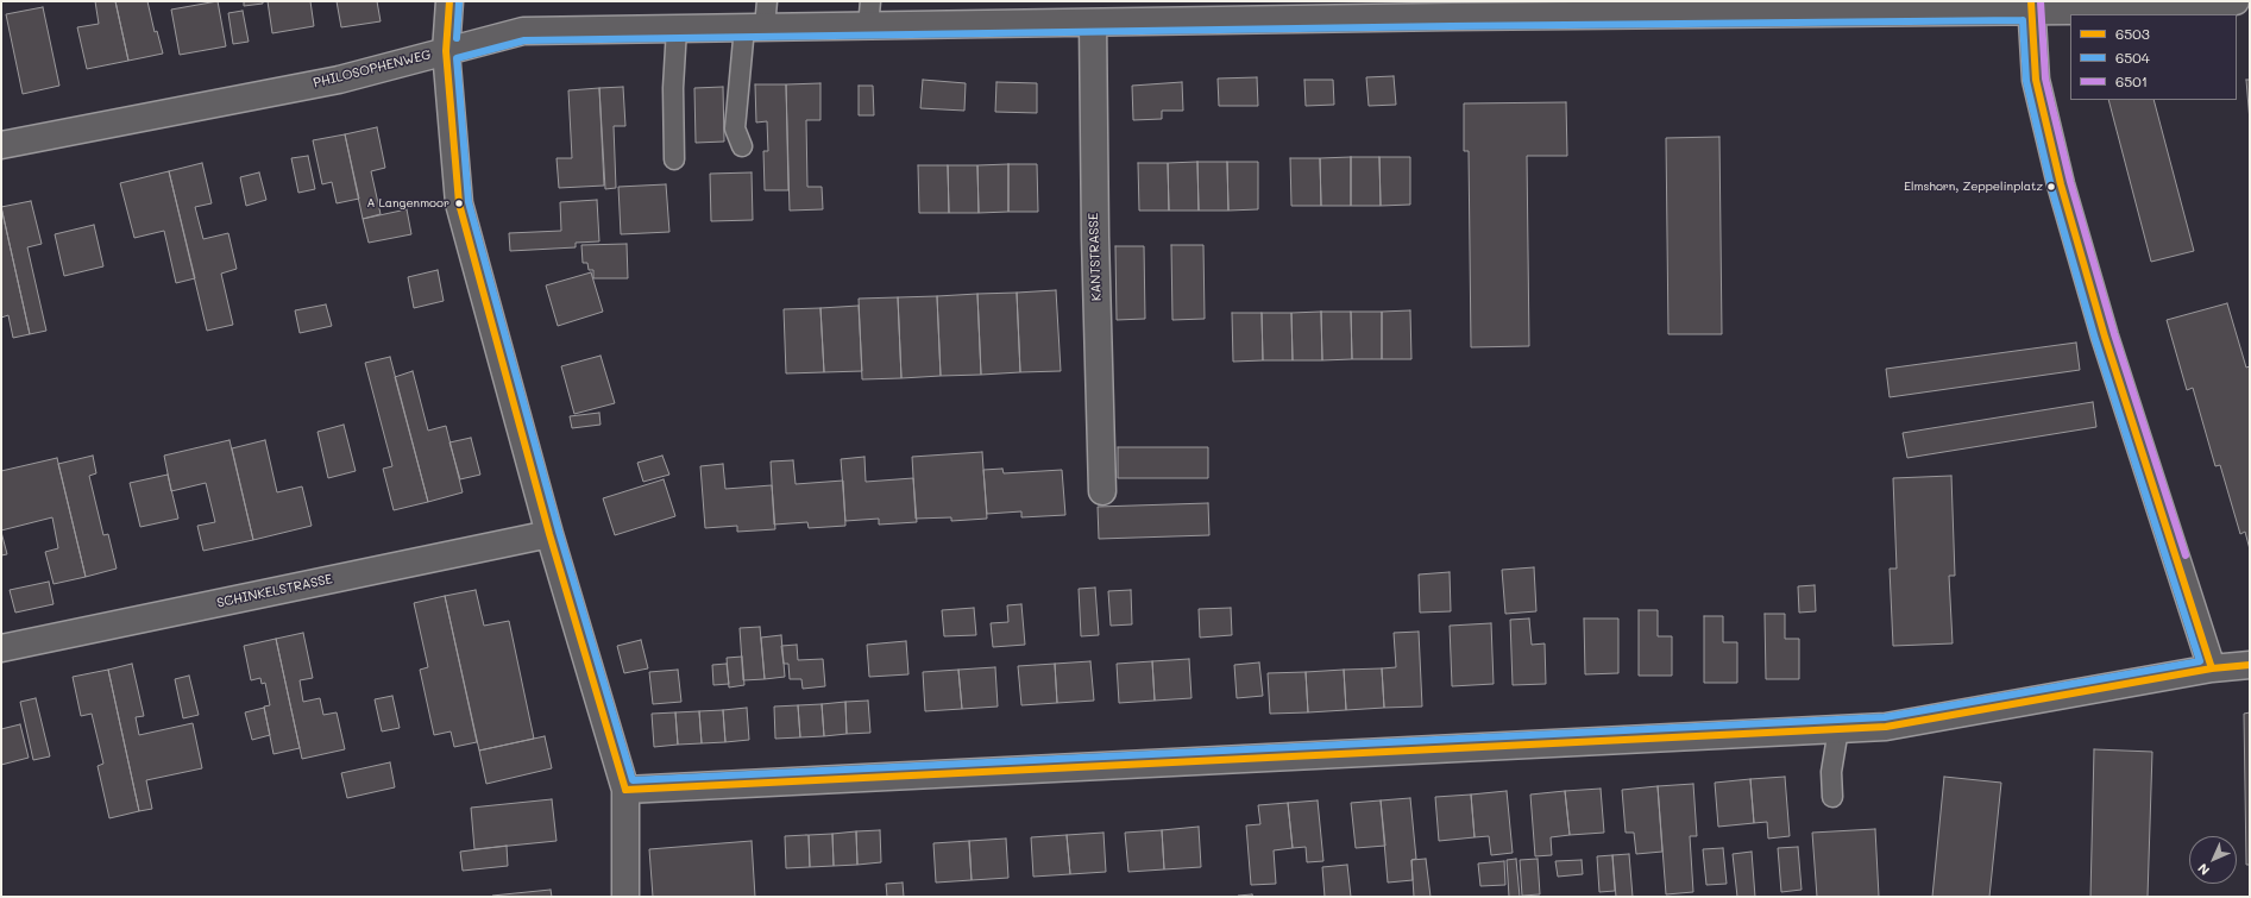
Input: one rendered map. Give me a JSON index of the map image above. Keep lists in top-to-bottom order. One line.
{"streets":{"street":["PHILOSOPHENWEG","KANTSTRASSE","SCHINKELSTRASSE"]},"crossings":[["PHILOSOPHENWEG","KANTSTRASSE"]],"places":["Elmshorn, Zeppelinplatz","A Langenmoor"],"lines":["transit line 6503","transit line 6501","transit line 6504"],"legend":["6503","6504","6501"],"north":"bottom left"}
